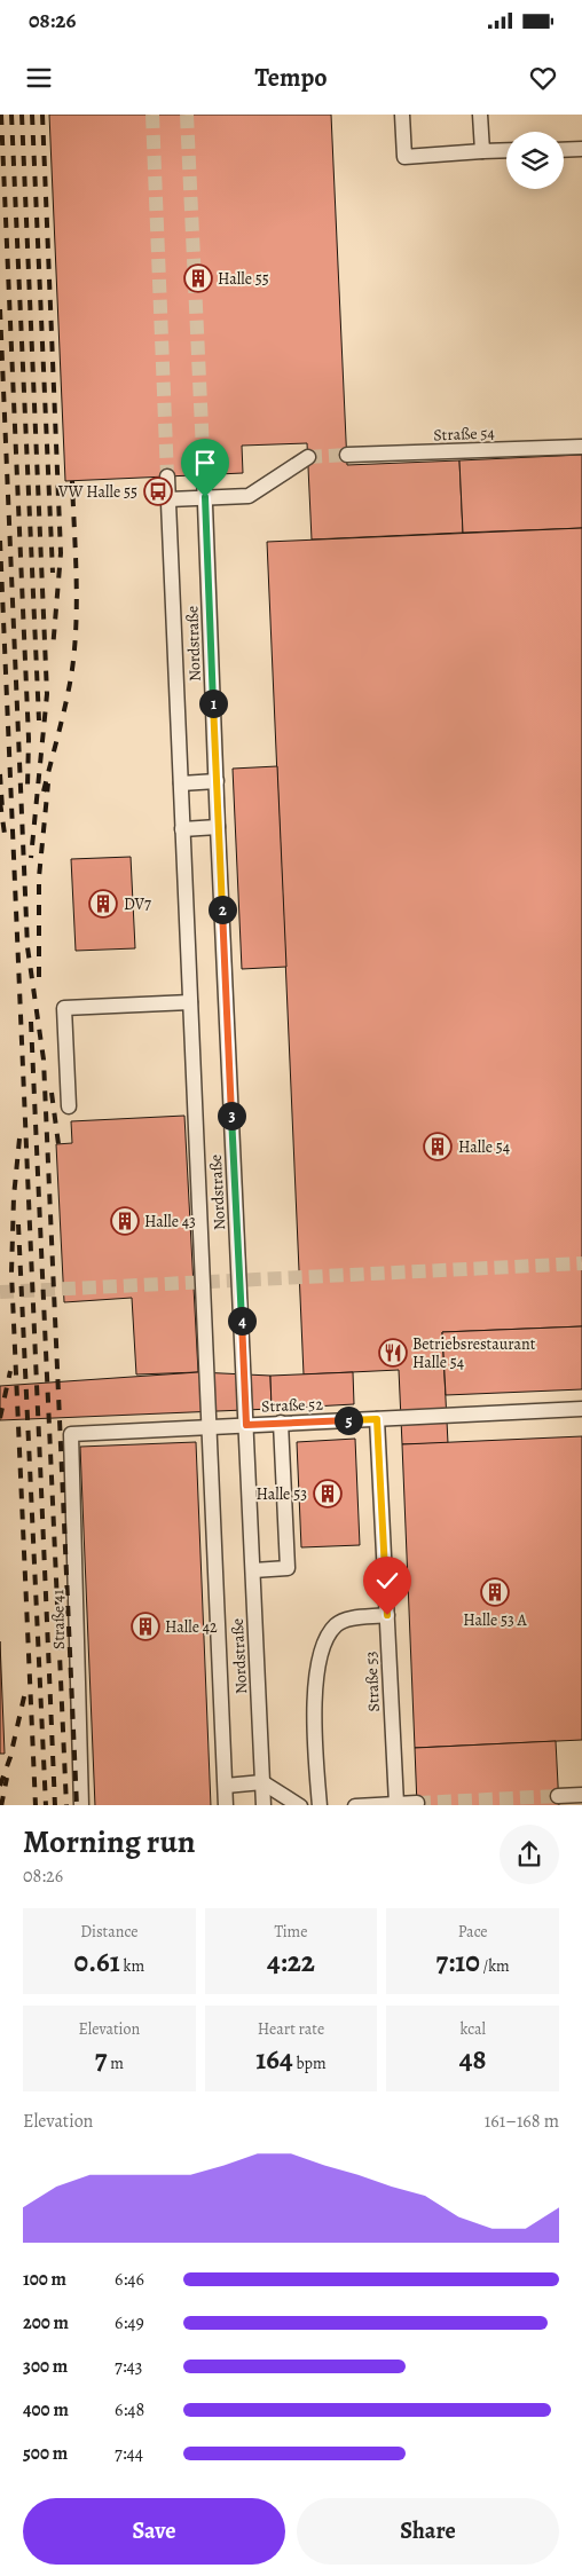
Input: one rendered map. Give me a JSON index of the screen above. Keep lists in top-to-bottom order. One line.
{"streets":{"street":["Straße 54","Nordstraße","Straße 52","Straße 41","Straße 53"]},"crossings":[["Nordstraße","Straße 52"],["Straße 52","Straße 41"],["Straße 52","Straße 53"]],"places":{"building":["Halle 55","DV7","Halle 54","Halle 43","Halle 53","Halle 53 A","Halle 42"],"bus stop":["VW Halle 55"],"restaurant":["Betriebsrestaurant Halle 54"]},"page":{"status":"08:26","header":"Tempo","pins":["1","2","3","4","5"],"heading":["Morning run","08:26"],"stats":[["Distance","0.61 km"],["Time","4:22"],["Pace","7:10 /km"],["Elevation","7 m"],["Heart rate","164 bpm"],["kcal","48"]],"chart":["Elevation","161–168 m"],"list":[{"name":"100 m","note":"6:46"},{"name":"200 m","note":"6:49"},{"name":"300 m","note":"7:43"},{"name":"400 m","note":"6:48"},{"name":"500 m","note":"7:44"}],"buttons":["Save","Share"]}}
